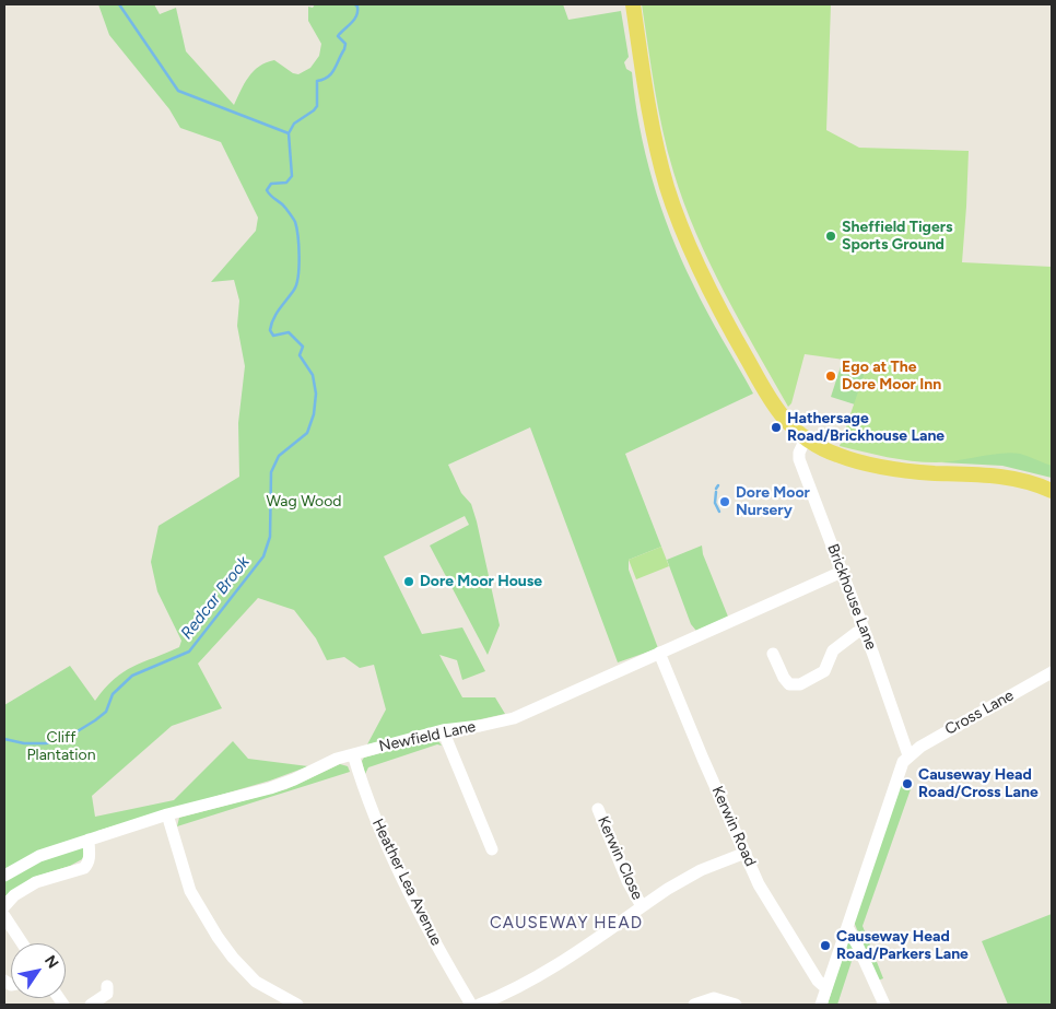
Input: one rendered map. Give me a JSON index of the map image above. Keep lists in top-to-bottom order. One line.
{"streets":{"street":["Brickhouse Lane","Cross Lane","Newfield Lane","Kerwin Road","Kerwin Close","Heather Lea Avenue"]},"crossings":[["Brickhouse Lane","Cross Lane"],["Brickhouse Lane","Newfield Lane"],["Newfield Lane","Kerwin Road"],["Newfield Lane","Heather Lea Avenue"]],"districts":["CAUSEWAY HEAD"],"water":["Redcar Brook"],"parks":["Wag Wood","Cliff Plantation"],"places":["Sheffield Tigers Sports Ground","Ego at The Dore Moor Inn","Hathersage Road/Brickhouse Lane","Dore Moor Nursery","Dore Moor House","Causeway Head Road/Cross Lane","Causeway Head Road/Parkers Lane"],"north":"top right"}
